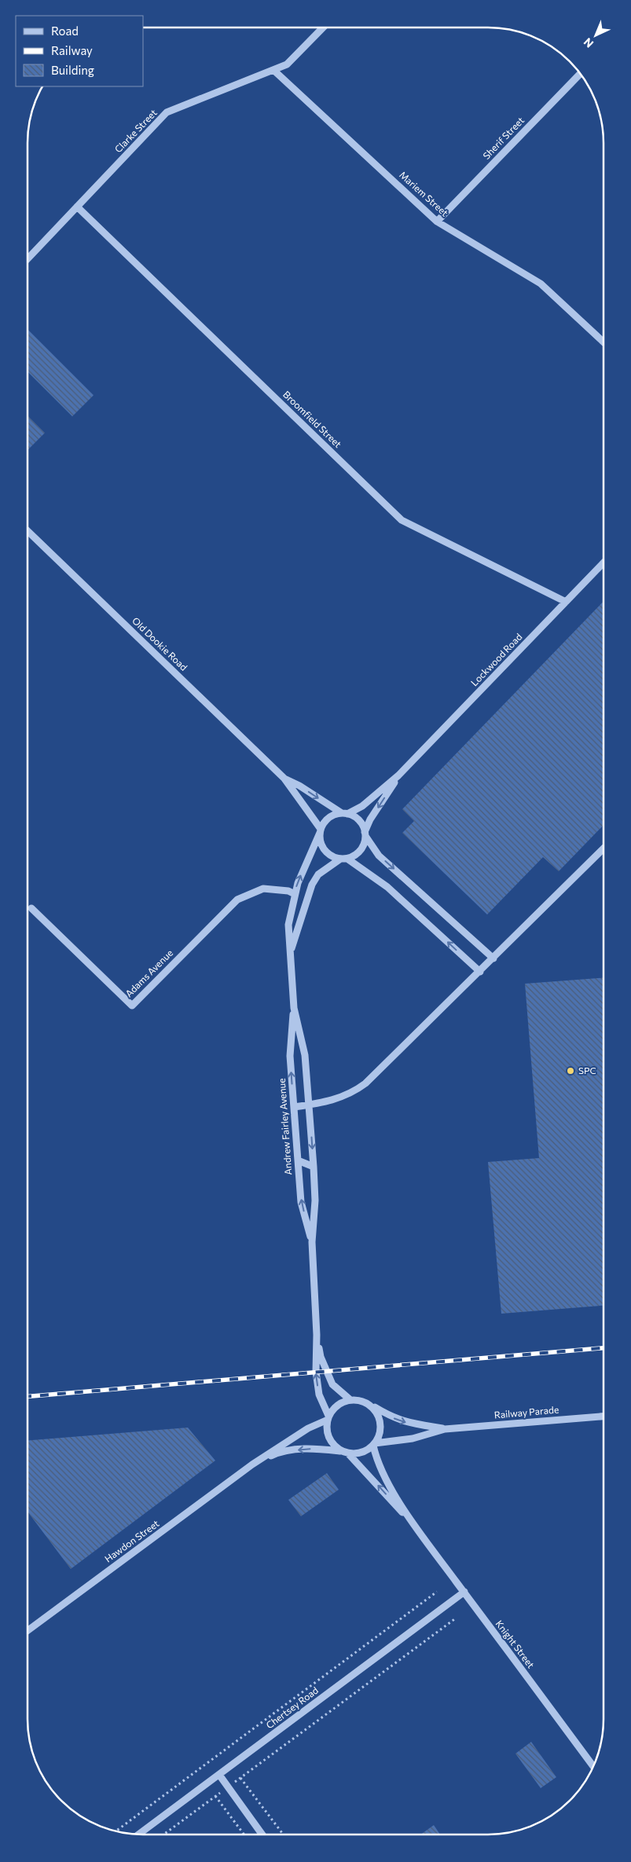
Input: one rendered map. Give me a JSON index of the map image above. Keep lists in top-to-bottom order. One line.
{"streets":{"street":["Clarke Street","Sherif Street","Mariem Street","Broomfield Street","Old Dookie Road","Lockwood Road","Adams Avenue","Andrew Fairley Avenue","Railway Parade","Hawdon Street","Knight Street","Chertsey Road"]},"crossings":[["Clarke Street","Mariem Street"],["Clarke Street","Broomfield Street"],["Sherif Street","Mariem Street"],["Broomfield Street","Lockwood Road"],["Old Dookie Road","Lockwood Road"],["Old Dookie Road","Andrew Fairley Avenue"],["Lockwood Road","Andrew Fairley Avenue"],["Adams Avenue","Andrew Fairley Avenue"],["Andrew Fairley Avenue","Railway Parade"],["Andrew Fairley Avenue","Hawdon Street"],["Andrew Fairley Avenue","Knight Street"],["Railway Parade","Hawdon Street"],["Railway Parade","Knight Street"],["Hawdon Street","Knight Street"],["Knight Street","Chertsey Road"]],"places":["SPC"],"legend":["Road","Railway","Building"],"north":"bottom left"}
